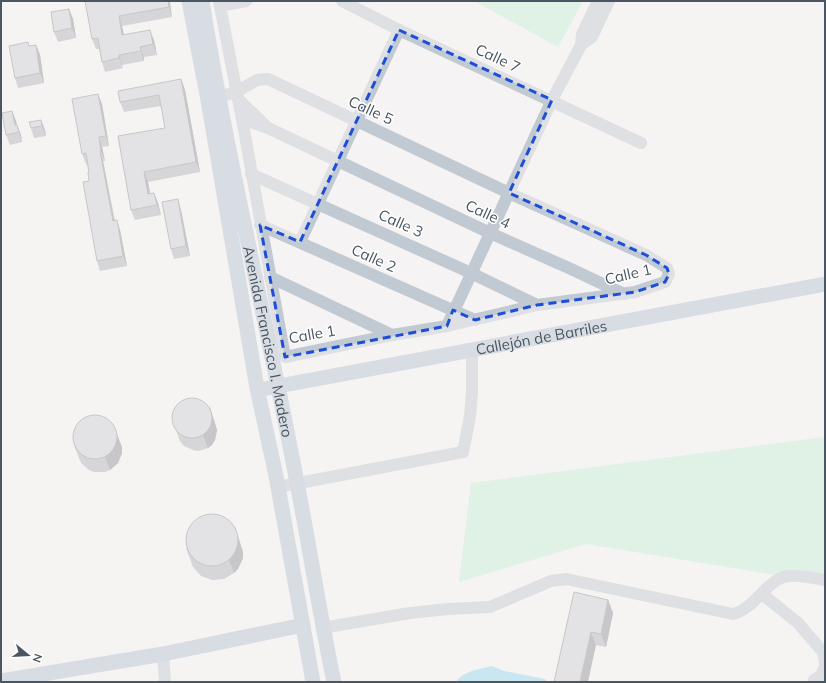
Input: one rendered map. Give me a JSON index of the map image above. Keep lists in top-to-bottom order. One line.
{"streets":{"main road":["Callejón de Barriles","Avenida Francisco I. Madero"],"street":["Calle 7","Calle 5","Calle 4","Calle 3","Calle 2","Calle 1"]},"crossings":[["Calle 5","Calle 4"],["Calle 5","Calle 1"],["Calle 5","Avenida Francisco I. Madero"],["Calle 4","Calle 1"],["Calle 3","Calle 1"],["Calle 2","Calle 1"],["Callejón de Barriles","Avenida Francisco I. Madero"]],"north":"right"}
